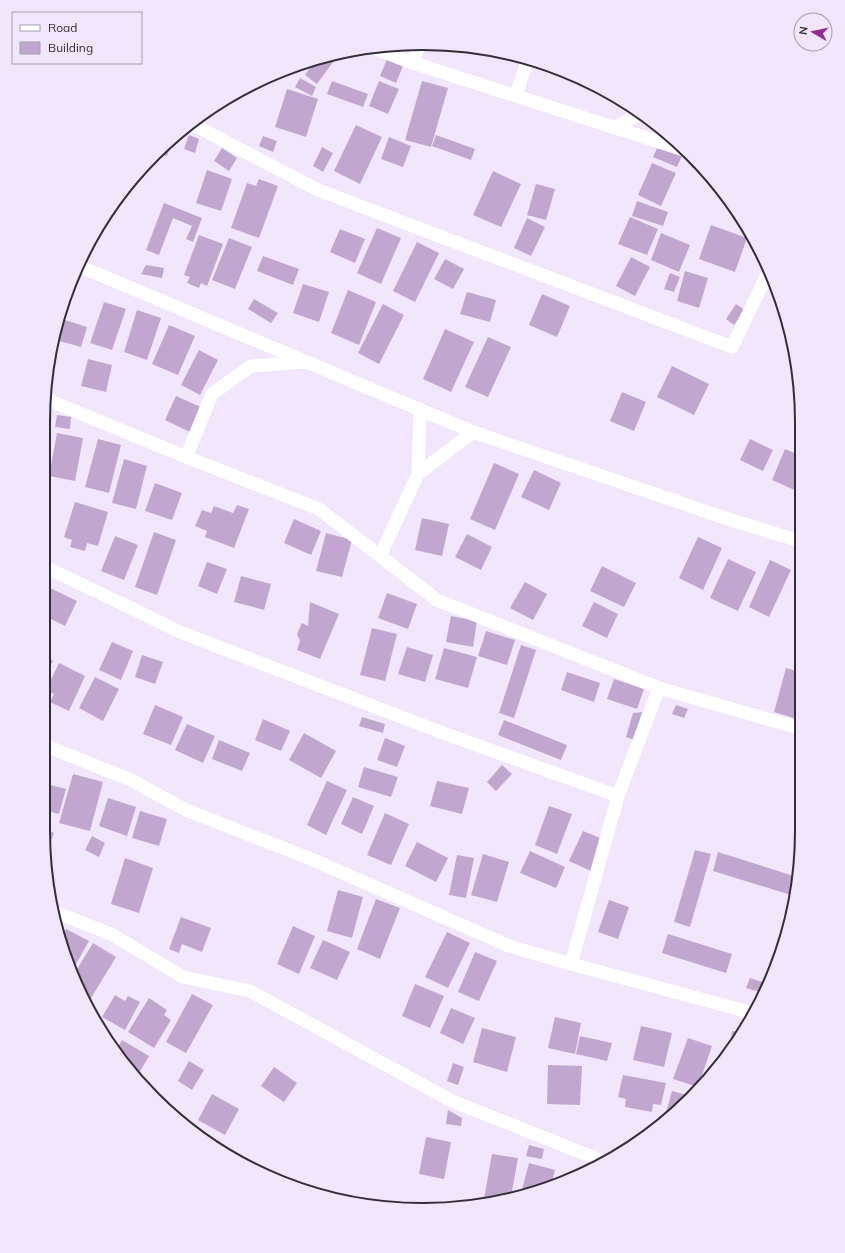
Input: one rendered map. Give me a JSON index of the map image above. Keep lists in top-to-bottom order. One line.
{"legend":["Road","Building"],"north":"left"}
